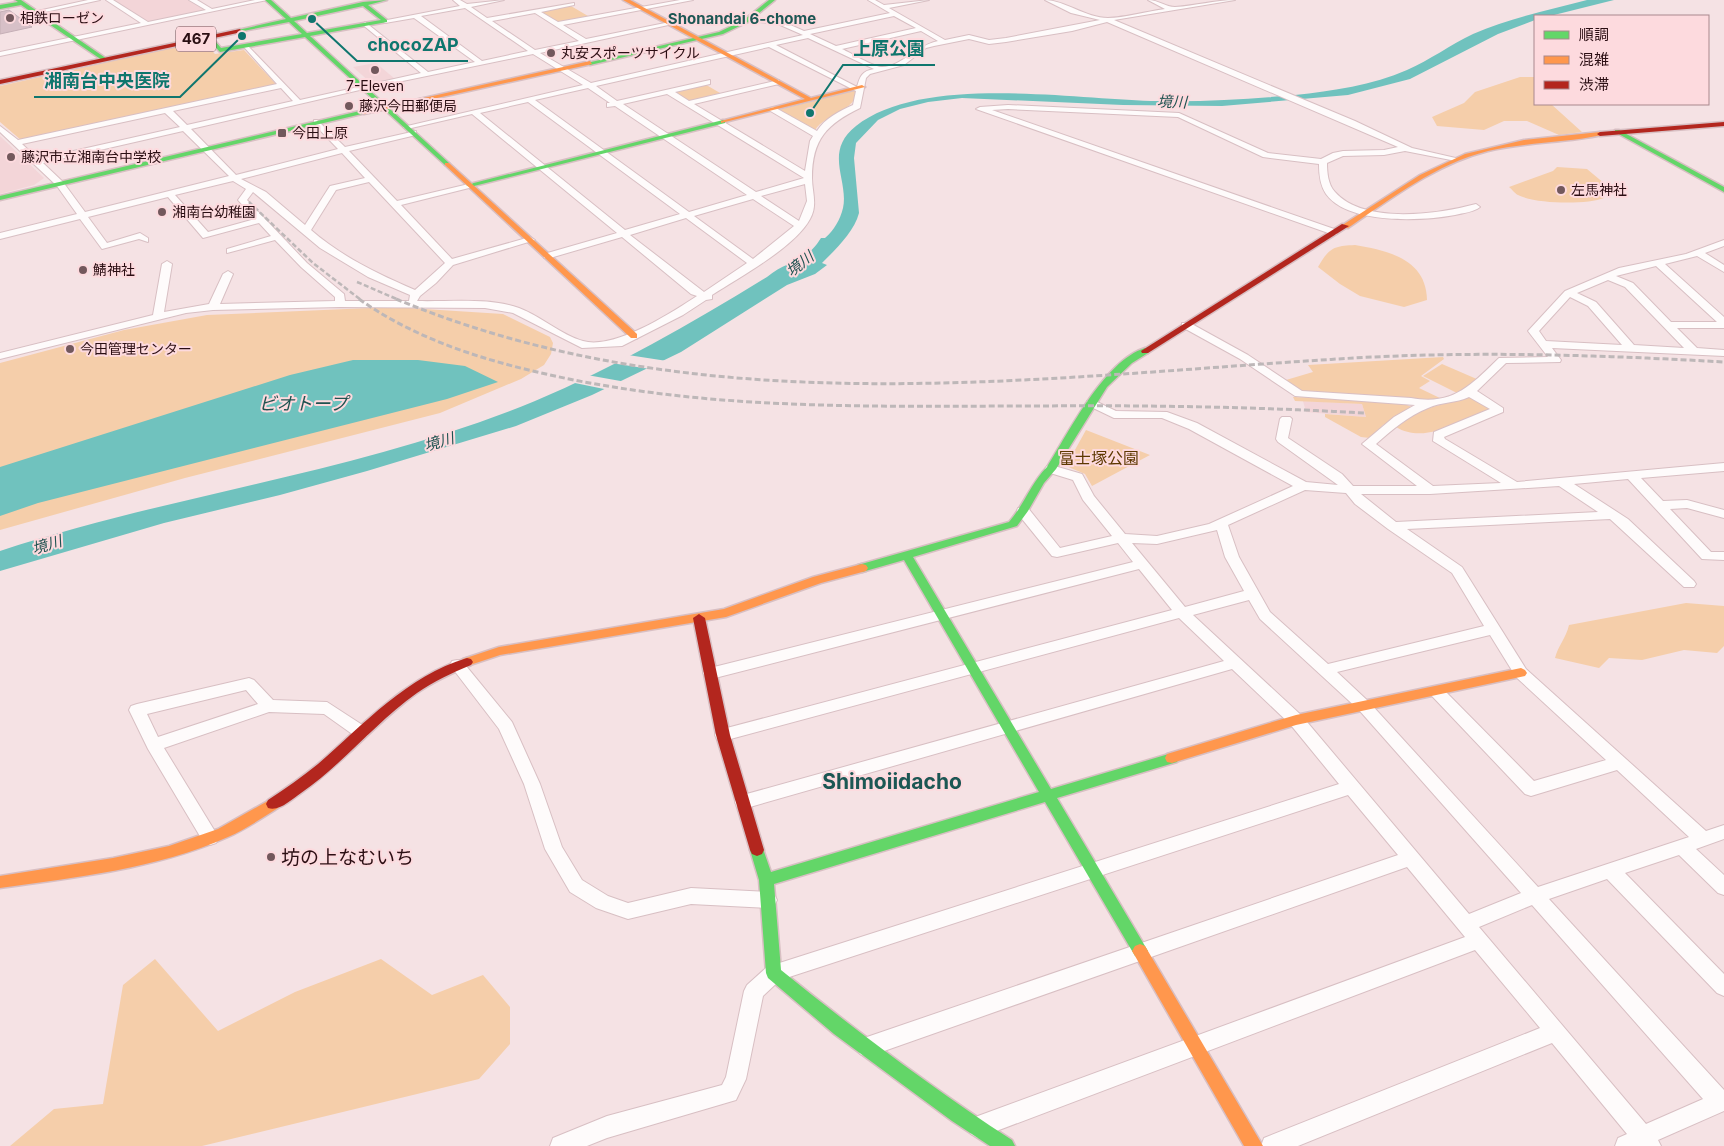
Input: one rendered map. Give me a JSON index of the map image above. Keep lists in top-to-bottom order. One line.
{"streets":{"main road":["467"]},"districts":["Shonandai 6-chome","Shimoiidacho"],"water":["境川","ビオトープ"],"parks":["富士塚公園"],"places":{"other":["相鉄ローゼン","chocoZAP","湘南台中央医院","丸安スポーツサイクル","7-Eleven","藤沢今田郵便局","上原公園","藤沢市立湘南台中学校","左馬神社","湘南台幼稚園","鯖神社","今田管理センター","坊の上なむいち"],"transit":["今田上原"]},"legend":["順調","混雑","渋滞"]}
